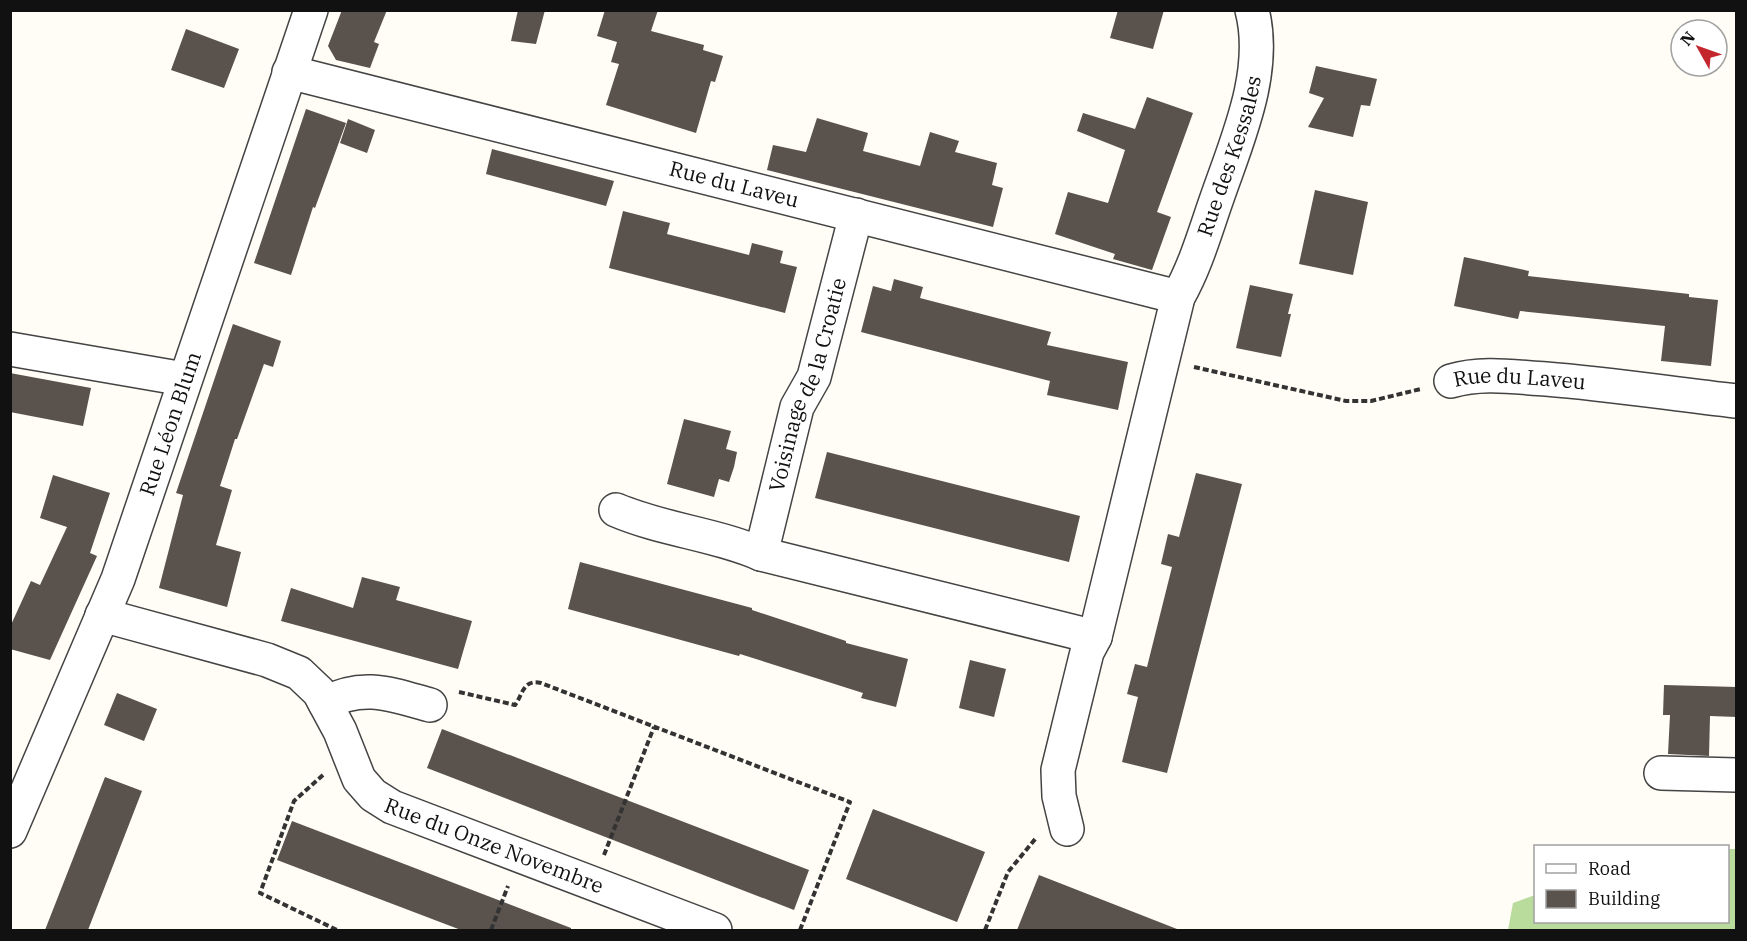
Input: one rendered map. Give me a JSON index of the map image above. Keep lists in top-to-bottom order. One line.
{"streets":{"street":["Rue des Kessales","Rue du Laveu","Voisinage de la Croatie","Rue Léon Blum","Rue du Onze Novembre"]},"crossings":[["Rue des Kessales","Rue du Laveu"],["Rue du Laveu","Voisinage de la Croatie"],["Rue du Laveu","Rue Léon Blum"],["Rue Léon Blum","Rue du Onze Novembre"]],"legend":["Road","Building"],"north":"top left"}
